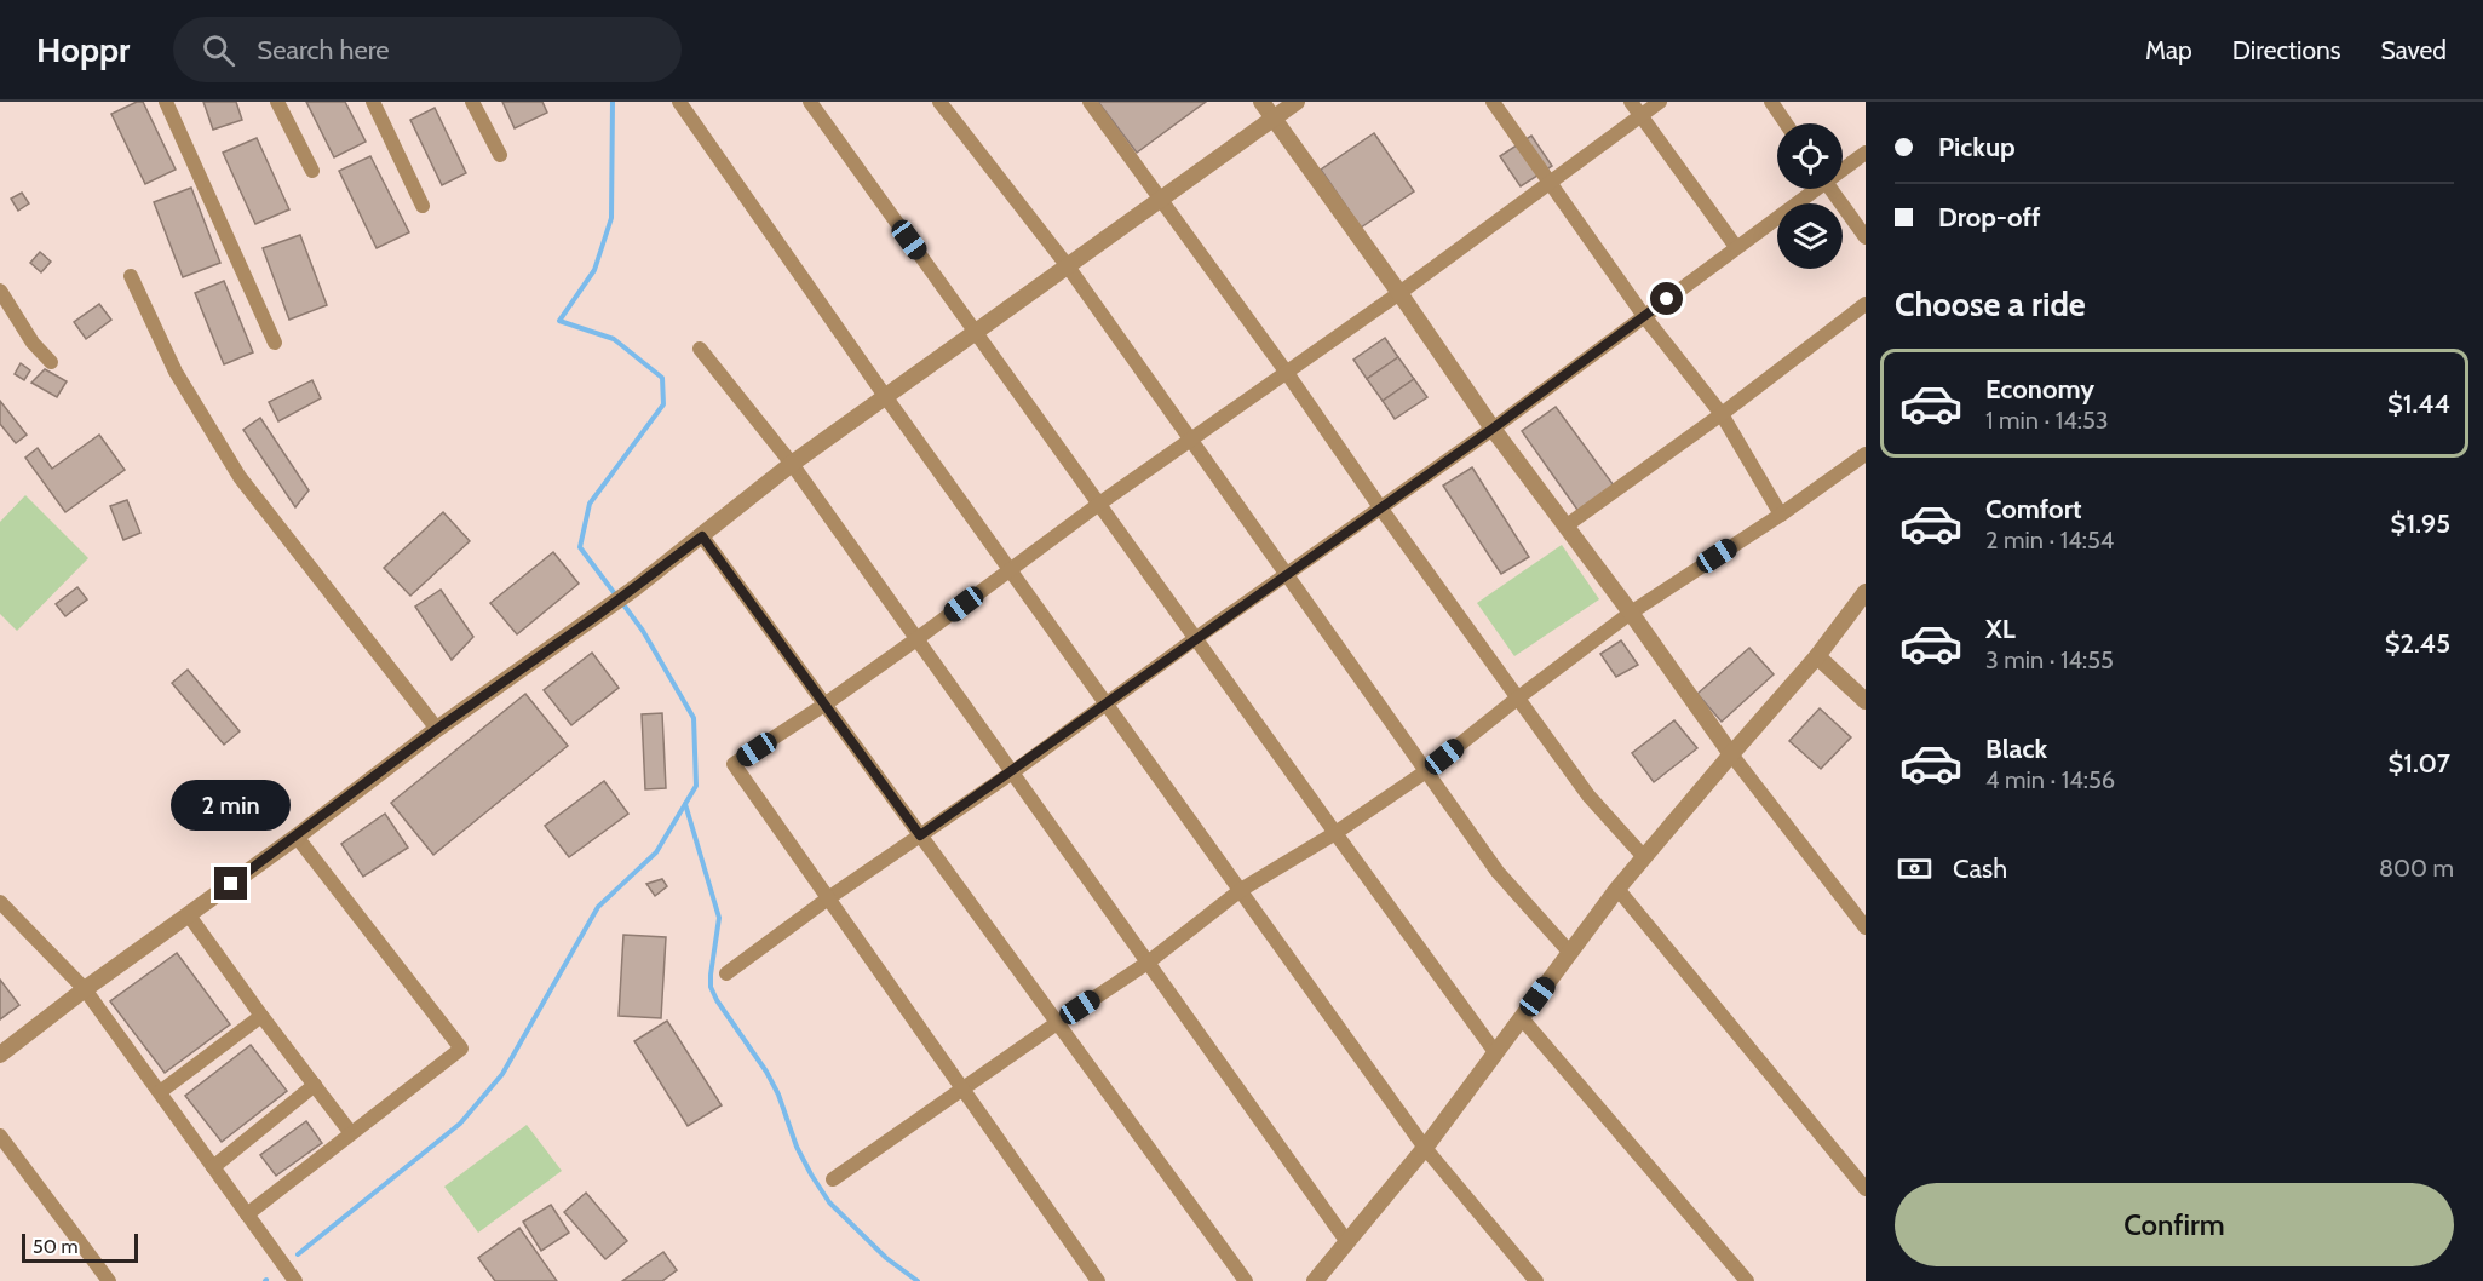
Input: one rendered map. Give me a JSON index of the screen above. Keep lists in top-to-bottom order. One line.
{"scale_bar":"50 m","page":{"header":"Hoppr","search":"Search here","nav":["Map","Directions","Saved"],"banner":["Pickup","Drop-off"],"heading":"Choose a ride","list":[{"name":"Economy","note":"1 min · 14:53","value":"$1.44"},{"name":"Comfort","note":"2 min · 14:54","value":"$1.95"},{"name":"XL","note":"3 min · 14:55","value":"$2.45"},{"name":"Black","note":"4 min · 14:56","value":"$1.07"}],"bubble":"2 min","pay":["Cash","800 m"],"buttons":"Confirm","scale":"50 m"}}
